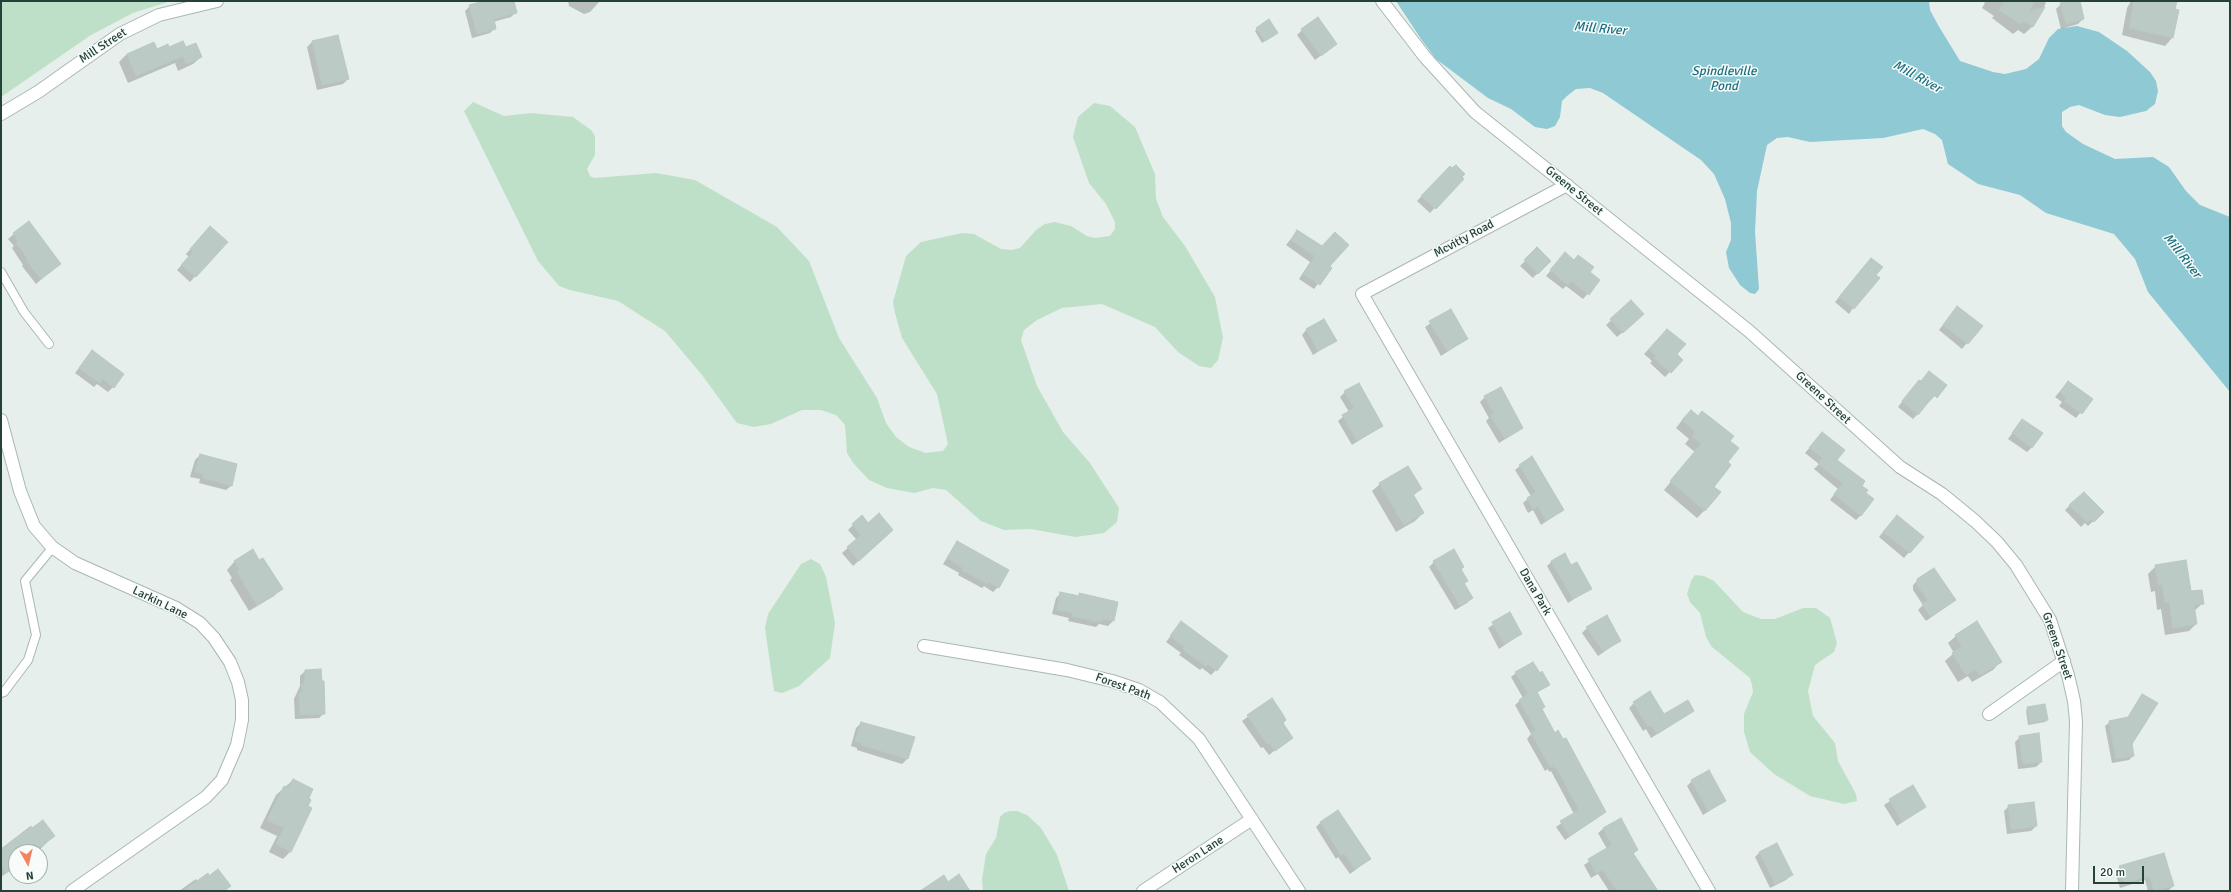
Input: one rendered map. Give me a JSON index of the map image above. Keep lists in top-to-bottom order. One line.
{"streets":{"street":["Mill Street","Greene Street","Mcvitty Road","Dana Park","Larkin Lane","Forest Path","Heron Lane"]},"crossings":[["Greene Street","Mcvitty Road"],["Mcvitty Road","Dana Park"],["Forest Path","Heron Lane"]],"water":["Mill River","Spindleville Pond"],"scale_bar":"20 m","north":"bottom"}
